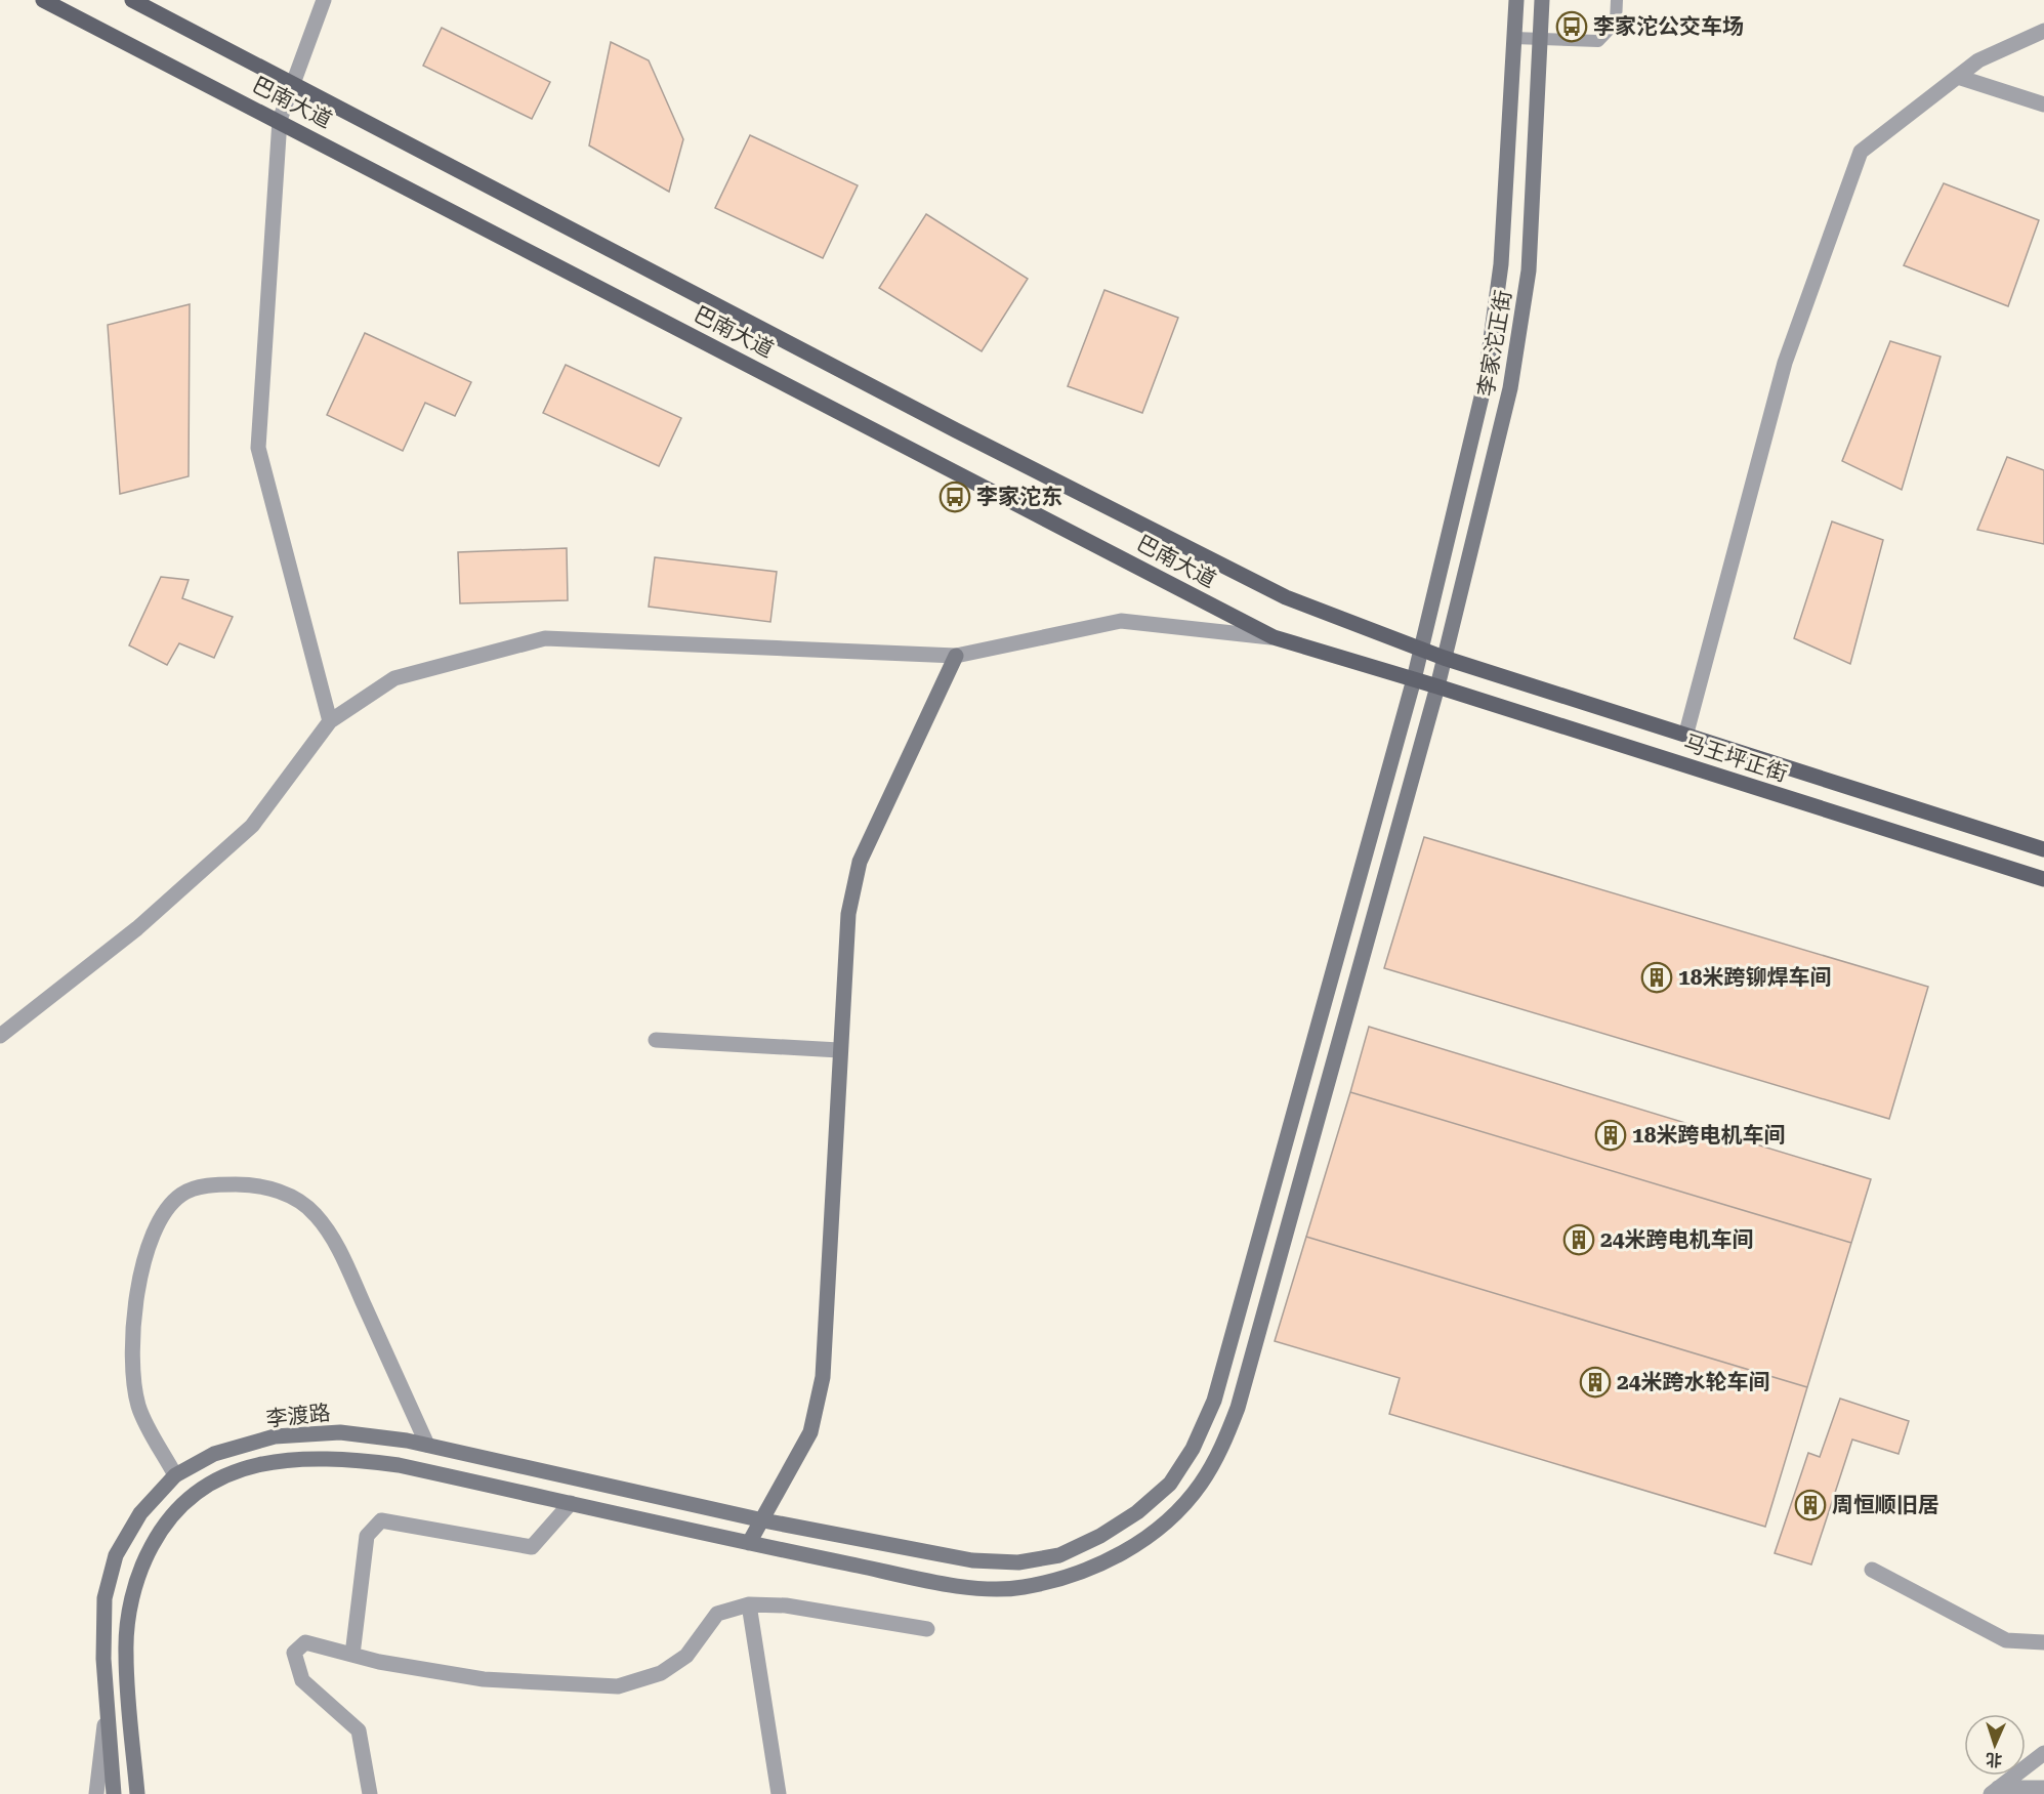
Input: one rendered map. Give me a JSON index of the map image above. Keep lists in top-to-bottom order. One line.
{"streets":{"main road":["巴南大道","李家沱正街","马王坪正街","李渡路"]},"crossings":[["巴南大道","李家沱正街"],["巴南大道","马王坪正街"],["李家沱正街","马王坪正街"],["李家沱正街","李渡路"]],"places":{"bus stop":["李家沱公交车场","李家沱东"],"building":["18米跨铆焊车间","18米跨电机车间","24米跨电机车间","24米跨水轮车间","周恒顺旧居"]},"north":"bottom"}
